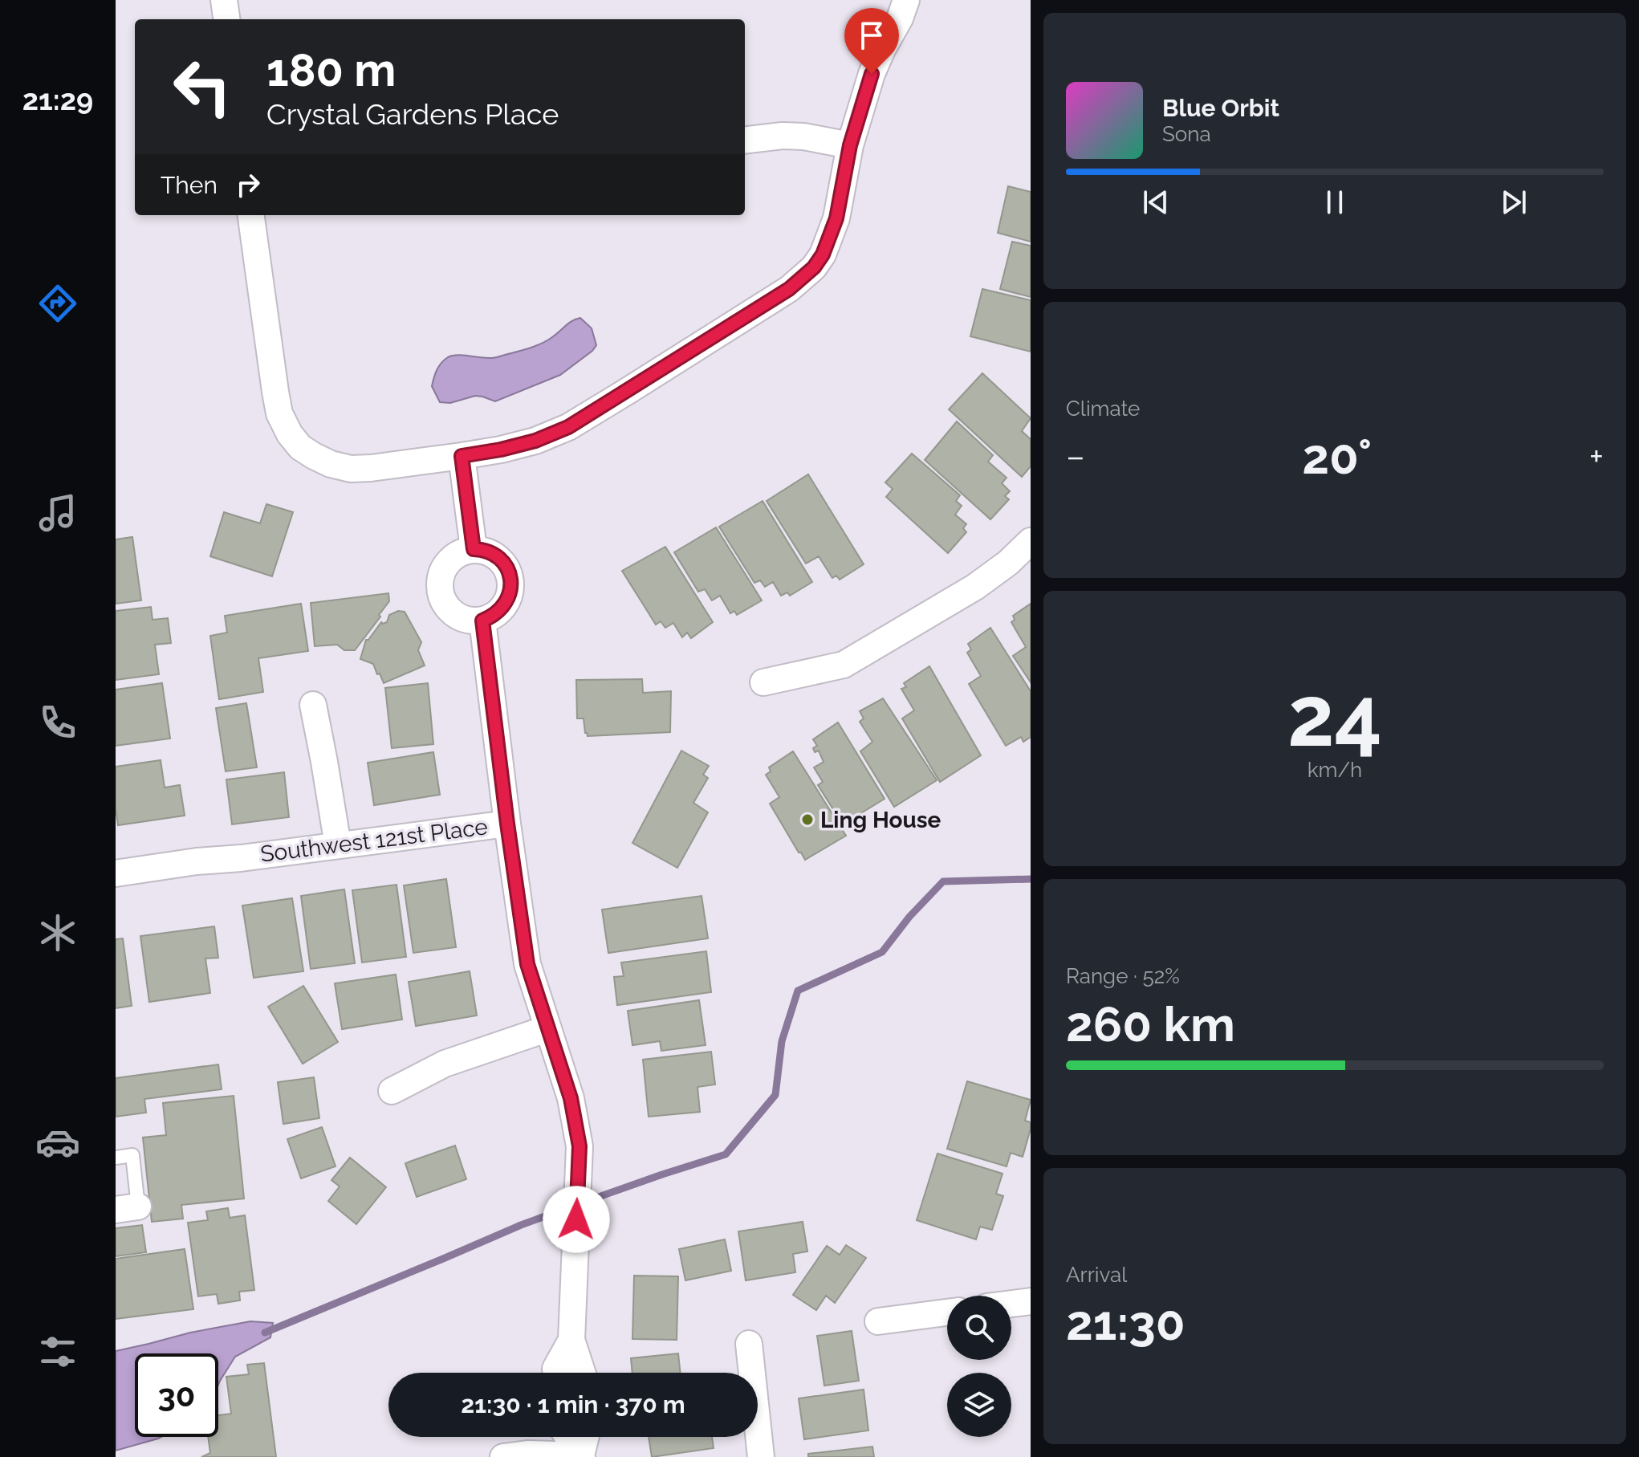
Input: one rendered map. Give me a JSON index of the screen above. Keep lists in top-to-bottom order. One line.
{"streets":{"street":["Southwest 121st Place"]},"places":["Ling House"],"page":{"tabs":"21:29","turn":["180 m","Crystal Gardens Place"],"song":["Blue Orbit","Sona"],"then":"Then","tile":["Climate",["24","km/h"],["Range · 52%","260 km"],["Arrival","21:30"]],"heat":["−","20°","+"],"limit":"30","trip":"21:30 · 1 min · 370 m"}}
